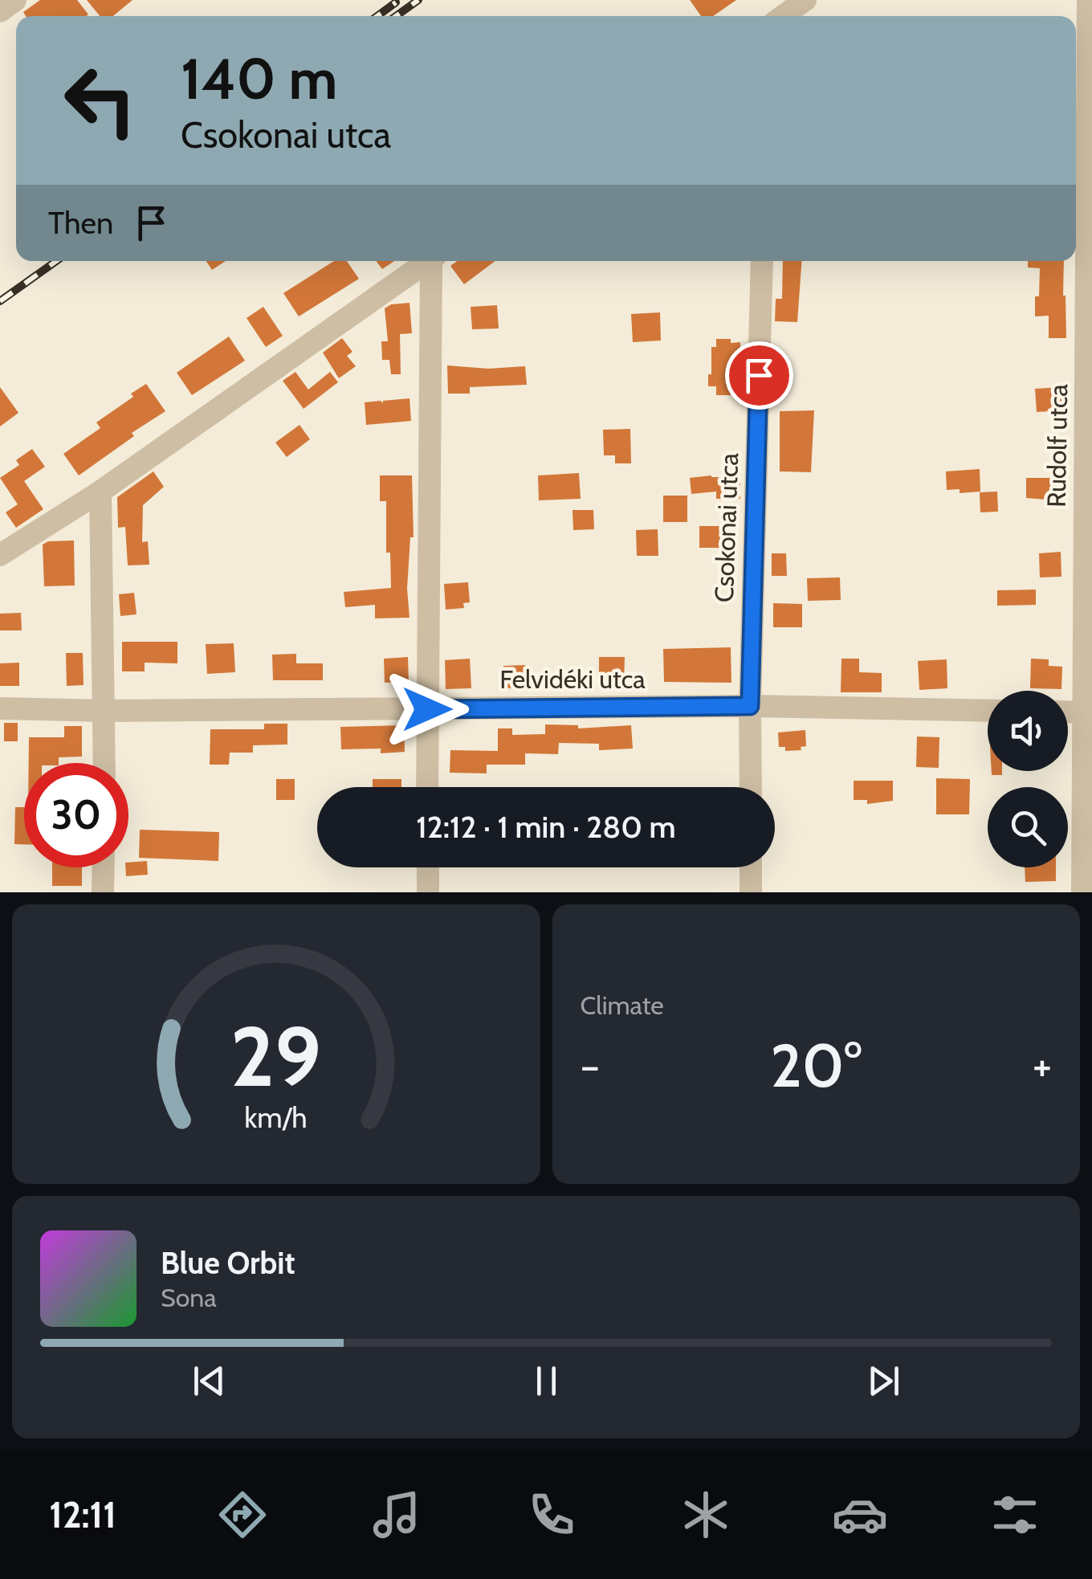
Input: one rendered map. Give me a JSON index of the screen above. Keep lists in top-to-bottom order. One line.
{"streets":{"street":["Rudolf utca","Csokonai utca","Felvidéki utca"]},"crossings":[["Csokonai utca","Felvidéki utca"]],"page":{"turn":["140 m","Csokonai utca"],"then":"Then","limit":"30","trip":"12:12 · 1 min · 280 m","tile":"Climate","heat":["−","20°","+"],"song":["Blue Orbit","Sona"],"tabs":"12:11","gauge":["29","km/h"]}}
